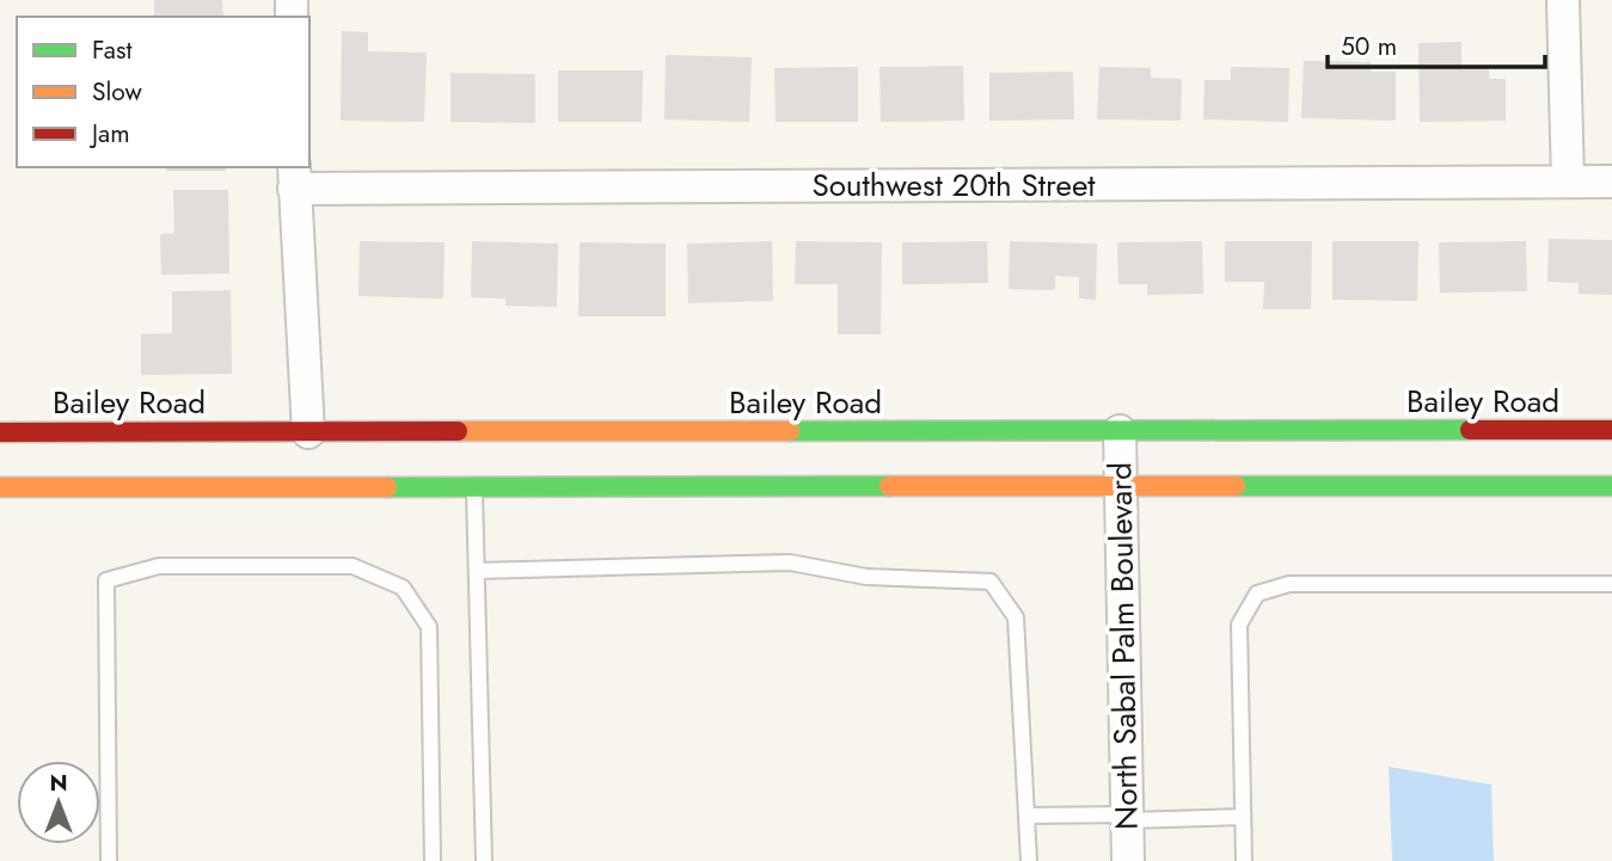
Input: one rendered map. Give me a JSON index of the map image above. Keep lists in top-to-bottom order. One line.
{"streets":{"street":["Southwest 20th Street","Bailey Road","North Sabal Palm Boulevard"]},"crossings":[["Bailey Road","North Sabal Palm Boulevard"]],"legend":["Fast","Slow","Jam"],"scale_bar":"50 m","north":"top"}
